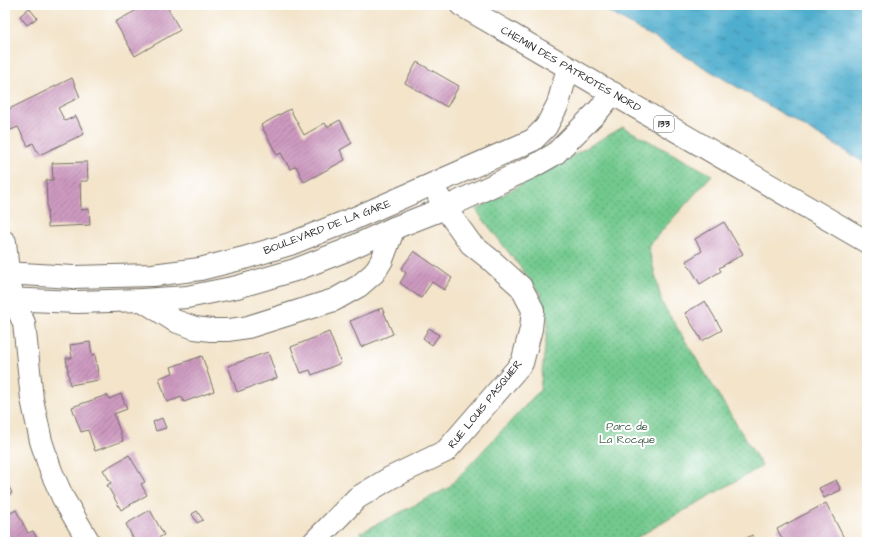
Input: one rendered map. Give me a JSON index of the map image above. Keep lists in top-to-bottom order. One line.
{"streets":{"street":["CHEMIN DES PATRIOTES NORD","133","BOULEVARD DE LA GARE","RUE LOUIS PASQUIER"]},"crossings":[["CHEMIN DES PATRIOTES NORD","BOULEVARD DE LA GARE"],["BOULEVARD DE LA GARE","RUE LOUIS PASQUIER"]],"parks":["Parc de La Rocque"]}
